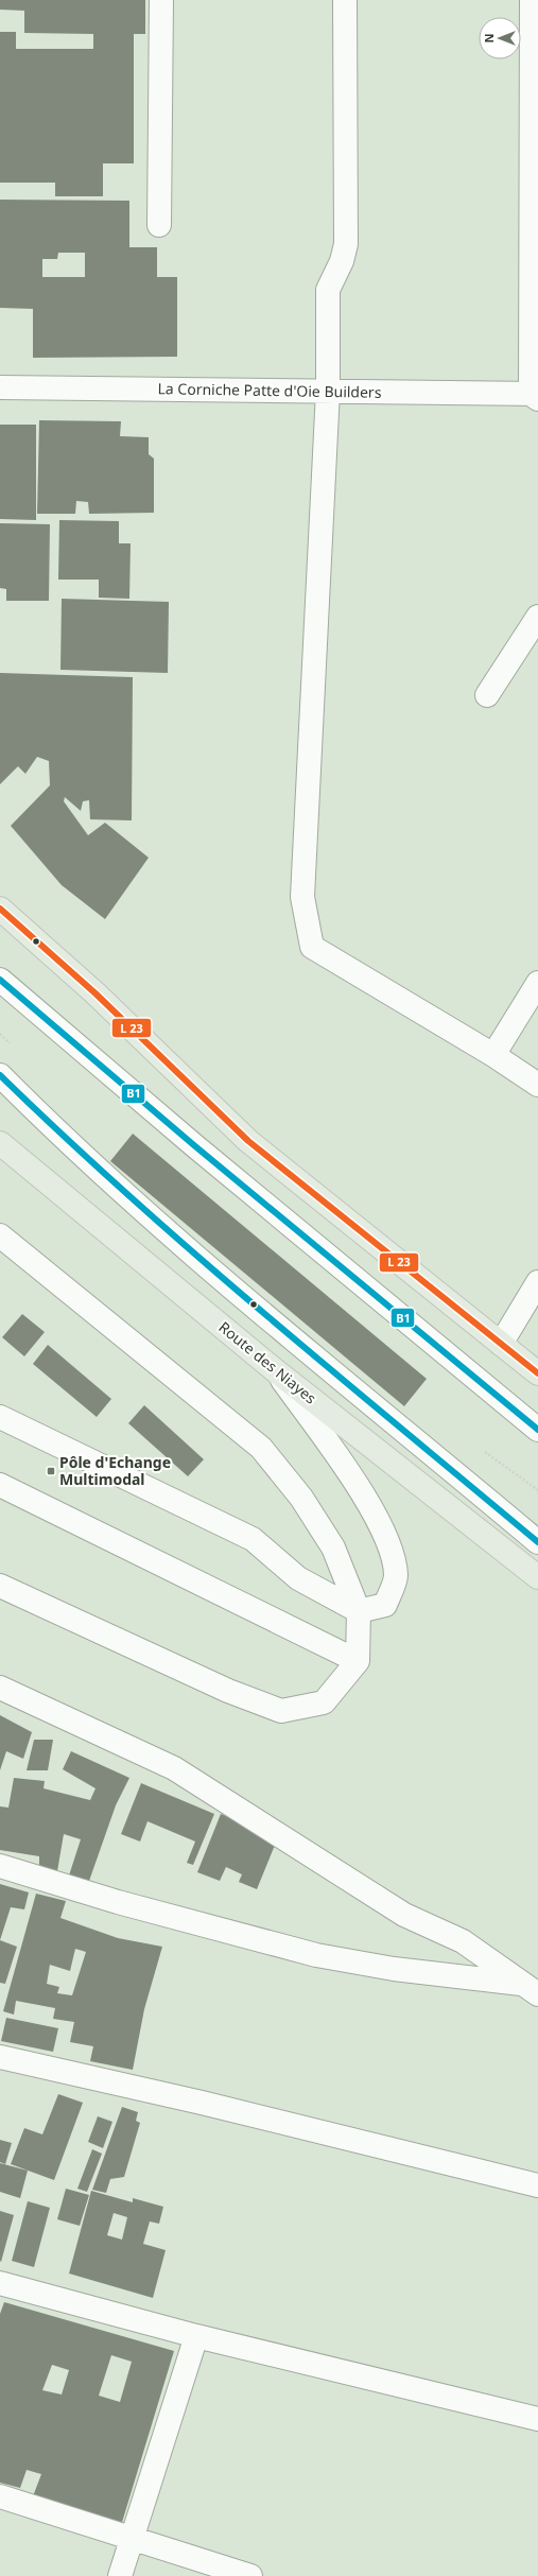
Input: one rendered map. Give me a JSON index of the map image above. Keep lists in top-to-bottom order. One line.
{"streets":{"main road":["Route des Niayes"],"street":["La Corniche Patte d'Oie Builders"]},"places":{"transit":["Pôle d'Echange Multimodal"]},"lines":["transit line B1"],"north":"left"}
